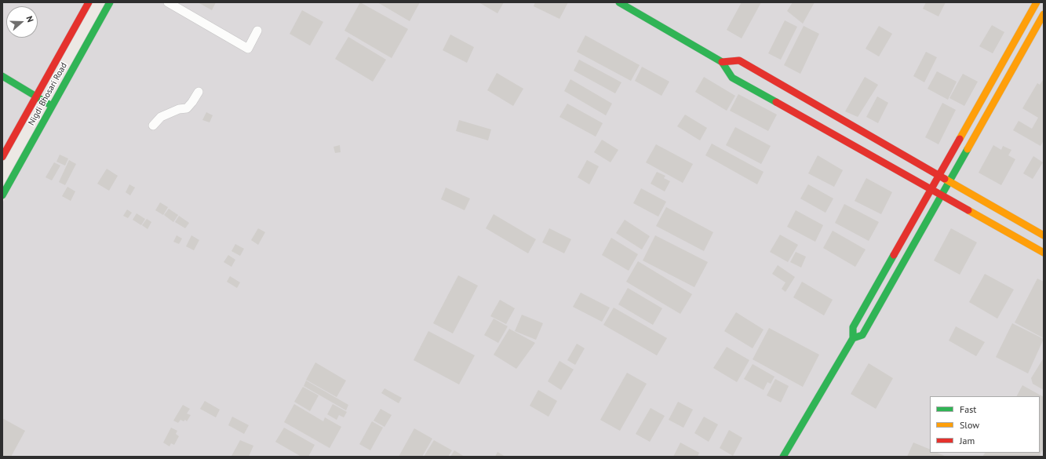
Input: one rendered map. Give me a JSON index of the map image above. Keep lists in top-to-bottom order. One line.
{"streets":{"street":["Nigdi Bhosari Road"]},"legend":["Fast","Slow","Jam"],"north":"right"}
